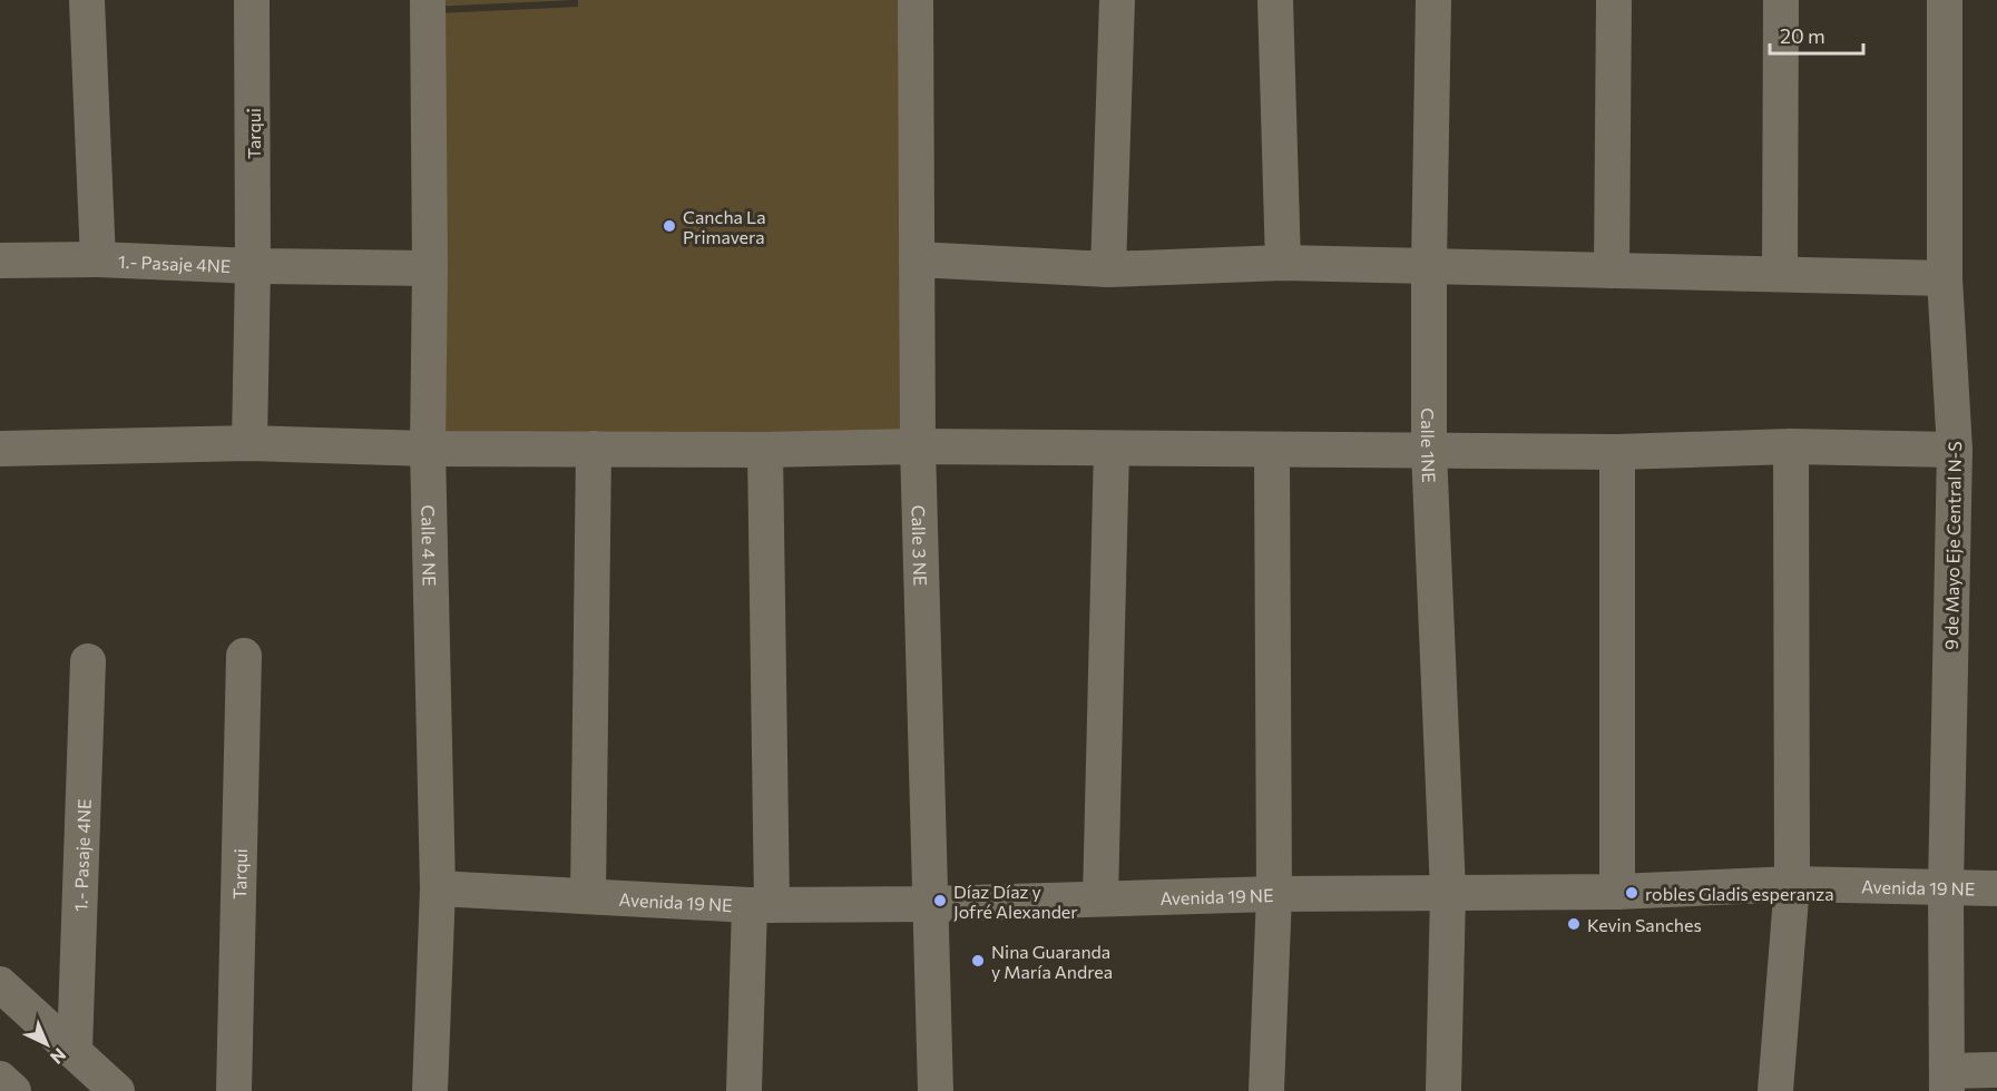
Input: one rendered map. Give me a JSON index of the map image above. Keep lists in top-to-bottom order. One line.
{"streets":{"street":["Tarqui","1.- Pasaje 4NE","Calle 1NE","Calle 4 NE","Calle 3 NE","9 de Mayo Eje Central N-S","Avenida 19 NE"]},"crossings":[["Tarqui","1.- Pasaje 4NE"],["1.- Pasaje 4NE","Calle 4 NE"],["Calle 1NE","Avenida 19 NE"],["Calle 4 NE","Avenida 19 NE"],["Calle 3 NE","Avenida 19 NE"],["9 de Mayo Eje Central N-S","Avenida 19 NE"]],"places":["Cancha La Primavera","robles Gladis esperanza","Díaz Díaz y Jofré Alexander","Kevin Sanches","Nina Guaranda y María Andrea"],"scale_bar":"20 m","north":"bottom right"}
